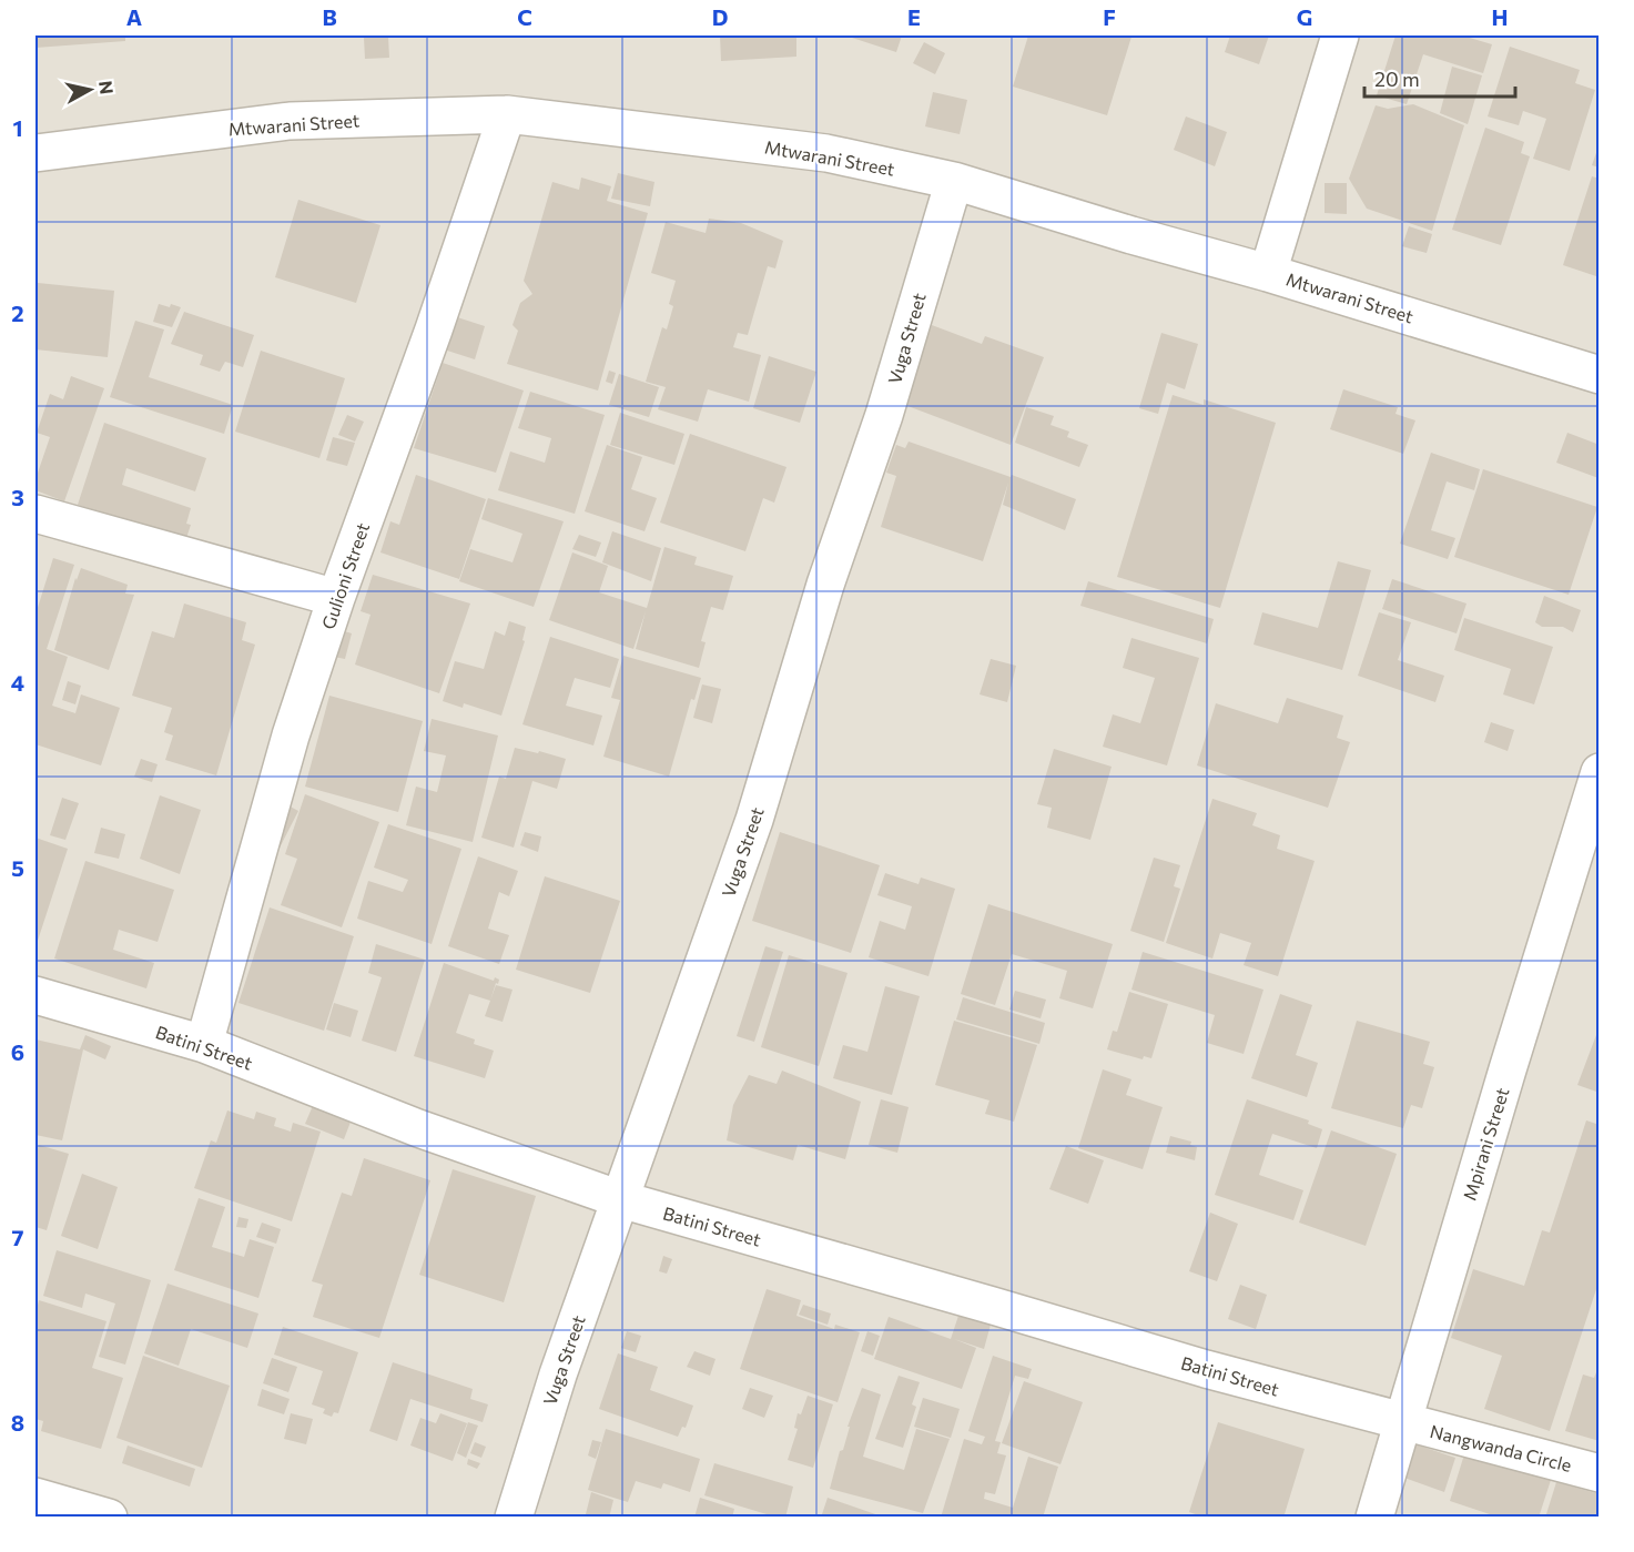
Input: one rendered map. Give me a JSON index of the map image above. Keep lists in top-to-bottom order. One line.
{"streets":{"street":["Mtwarani Street","Vuga Street","Gulioni Street","Batini Street","Mpirani Street","Nangwanda Circle"]},"crossings":[["Mtwarani Street","Vuga Street"],["Mtwarani Street","Gulioni Street"],["Vuga Street","Batini Street"],["Gulioni Street","Batini Street"],["Batini Street","Mpirani Street"],["Batini Street","Nangwanda Circle"],["Mpirani Street","Nangwanda Circle"]],"scale_bar":"20 m","north":"right","grid":{"columns":["A","B","C","D","E","F","G","H"],"rows":["1","2","3","4","5","6","7","8"]}}
